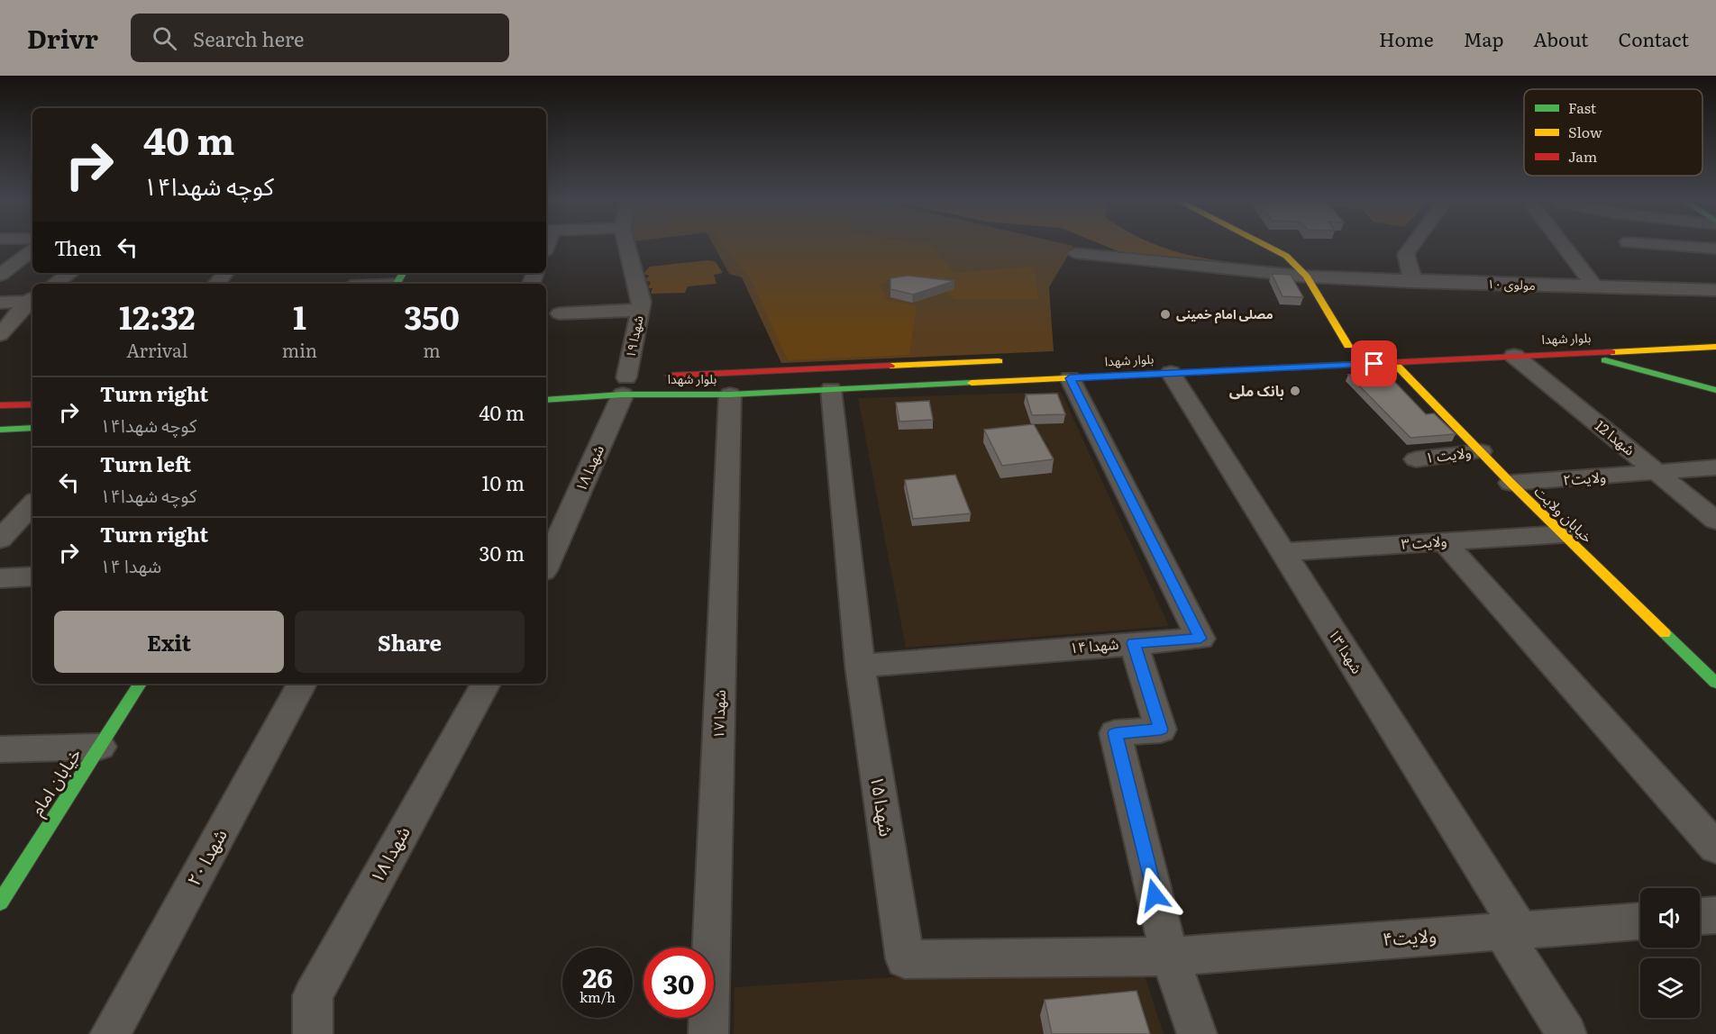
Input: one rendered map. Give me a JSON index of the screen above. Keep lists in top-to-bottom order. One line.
{"streets":{"main road":["بلوار شهدا","خیابان ولایت","خیابان امام"],"street":["مولوی ۱۰","شهدا ۱۹","شهدا 12","ولایت ۱","شهدا ۱۸","ولایت۲","ولایت ۳","شهدا ۱۴","شهدا ۱۳","شهدا ۱۷","شهدا ۱۵","شهدا ۲۰","ولایت۴"]},"crossings":[["شهدا ۱۹","بلوار شهدا"],["شهدا ۱۹","شهدا ۱۸"],["بلوار شهدا","شهدا 12"],["بلوار شهدا","شهدا ۱۸"],["بلوار شهدا","خیابان ولایت"],["بلوار شهدا","شهدا ۱۴"],["بلوار شهدا","شهدا ۱۳"],["بلوار شهدا","شهدا ۱۷"],["بلوار شهدا","شهدا ۱۵"],["شهدا 12","ولایت۲"],["ولایت ۱","خیابان ولایت"],["ولایت۲","خیابان ولایت"],["خیابان ولایت","ولایت ۳"],["ولایت ۳","شهدا ۱۳"],["شهدا ۱۴","شهدا ۱۵"],["شهدا ۱۳","ولایت۴"],["شهدا ۱۵","ولایت۴"]],"places":["مصلی امام خمینی","بانک ملی"],"legend":["Fast","Slow","Jam"],"page":{"header":"Drivr","search":"Search here","nav":["Home","Map","About","Contact"],"turn":["40 m","کوچه شهدا۱۴"],"then":"Then","eta":["12:32","Arrival","1","min","350","m"],"list":[{"name":"Turn right","note":"کوچه شهدا۱۴","value":"40 m"},{"name":"Turn left","note":"کوچه شهدا۱۴","value":"10 m"},{"name":"Turn right","note":"شهدا ۱۴","value":"30 m"}],"buttons":["Exit","Share"],"speed":"26 km/h","limit":"30"}}
